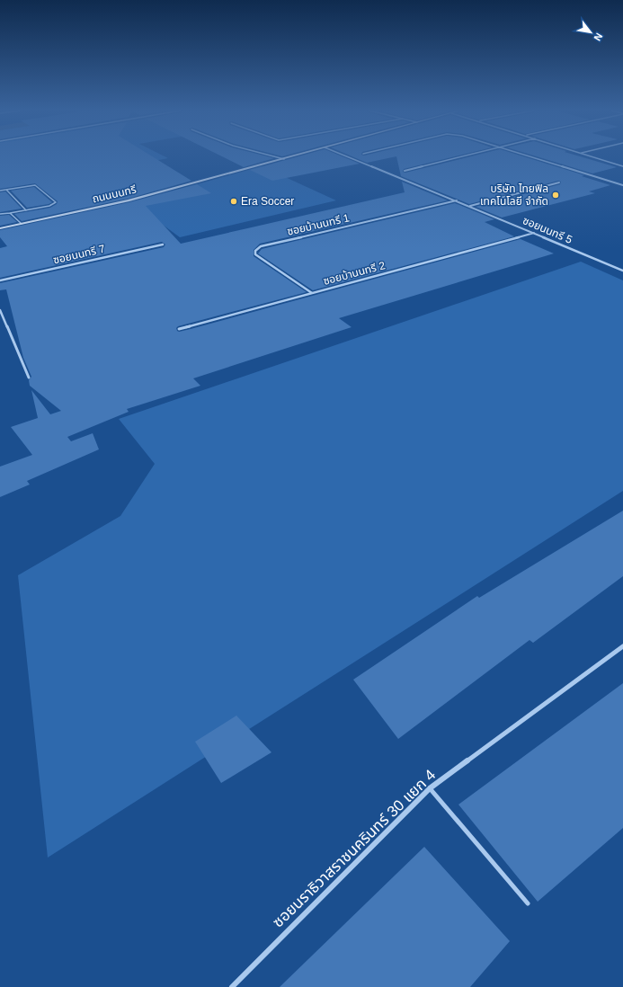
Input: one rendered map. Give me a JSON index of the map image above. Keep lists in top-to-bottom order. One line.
{"streets":{"street":["ถนนนนทรี","ซอยบ้านนทรี 1","ซอยนนทรี 5","ซอยนนทรี 7","ซอยบ้านนทรี 2","ซอยนราธิวาสราชนครินทร์ 30 แยก 4"]},"crossings":[["ซอยบ้านนทรี 1","ซอยนนทรี 5"],["ซอยบ้านนทรี 1","ซอยบ้านนทรี 2"],["ซอยนนทรี 5","ซอยบ้านนทรี 2"]],"places":["บริษัท ไทยฟิล เทคโนโลยี จำกัด","Era Soccer"],"north":"bottom right"}
